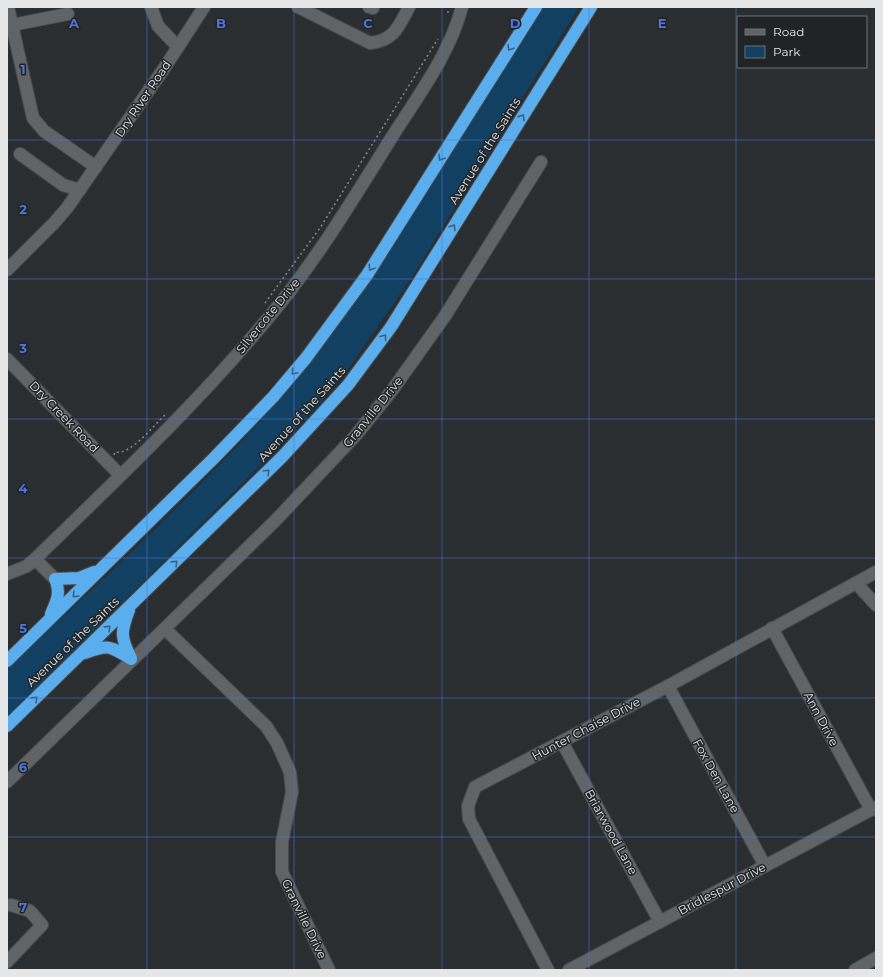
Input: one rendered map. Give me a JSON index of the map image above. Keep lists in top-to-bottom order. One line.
{"streets":{"highway":["Avenue of the Saints"],"street":["Dry River Road","Silvercote Drive","Granville Drive","Dry Creek Road","Ann Drive","Hunter Chaise Drive","Fox Den Lane","Briarwood Lane","Bridlespur Drive"]},"crossings":[["Silvercote Drive","Dry Creek Road"],["Ann Drive","Hunter Chaise Drive"],["Ann Drive","Bridlespur Drive"],["Hunter Chaise Drive","Fox Den Lane"],["Hunter Chaise Drive","Briarwood Lane"],["Fox Den Lane","Bridlespur Drive"],["Briarwood Lane","Bridlespur Drive"]],"legend":["Road","Park"],"grid":{"columns":["A","B","C","D","E"],"rows":["1","2","3","4","5","6","7"]}}
